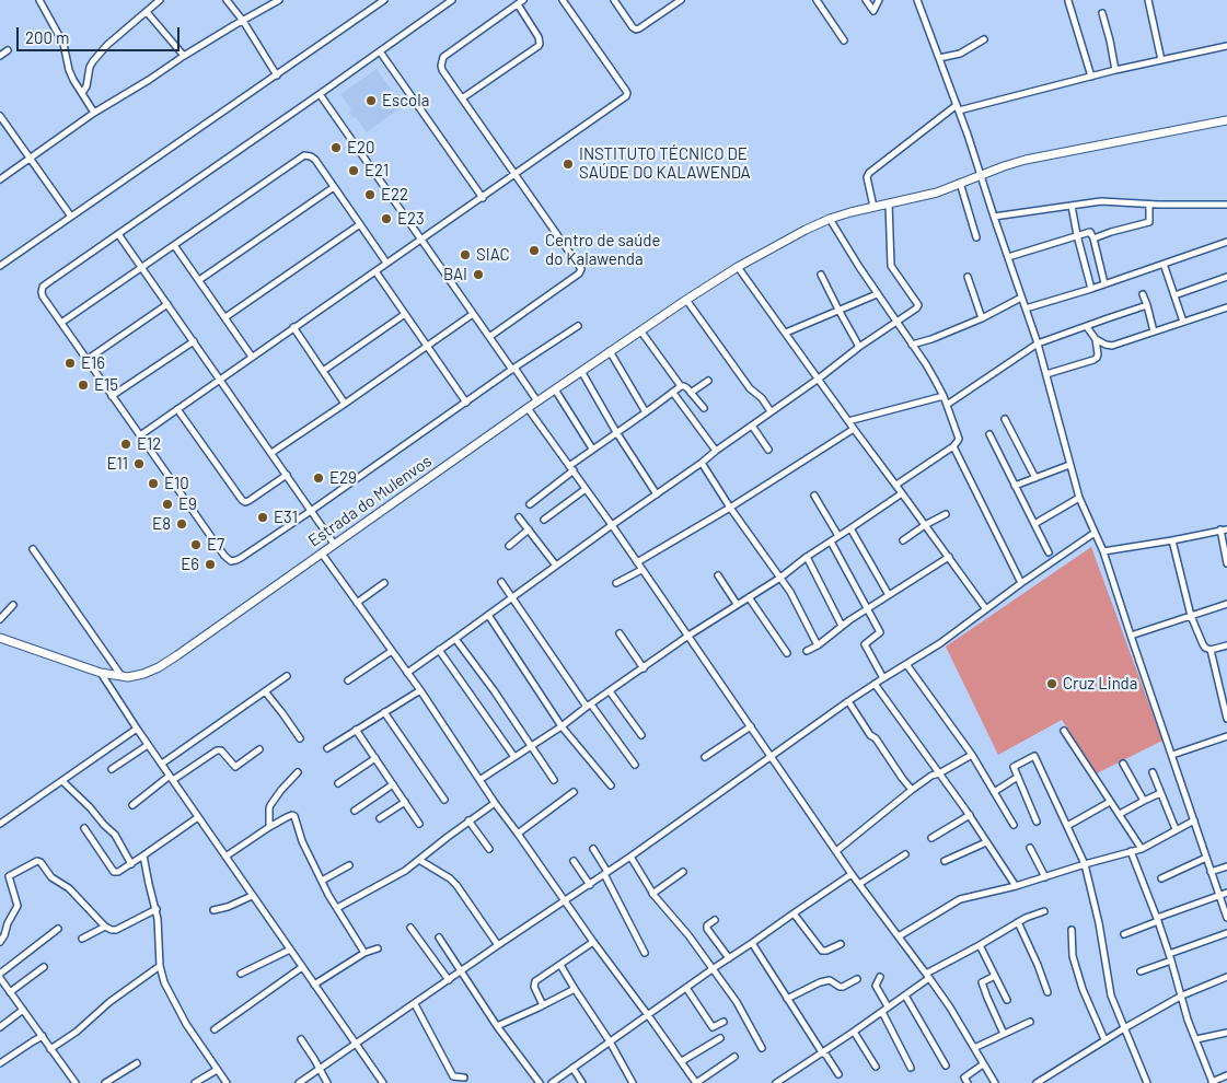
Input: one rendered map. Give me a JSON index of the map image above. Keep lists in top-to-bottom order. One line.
{"streets":{"street":["Estrada do Mulenvos"]},"places":["Escola","E20","INSTITUTO TÉCNICO DE SAÚDE DO KALAWENDA","E21","E22","E23","Centro de saúde do Kalawenda","SIAC","BAI","E16","E15","E12","E11","E29","E10","E9","E31","E8","E7","E6","Cruz Linda"],"scale_bar":"200 m"}
